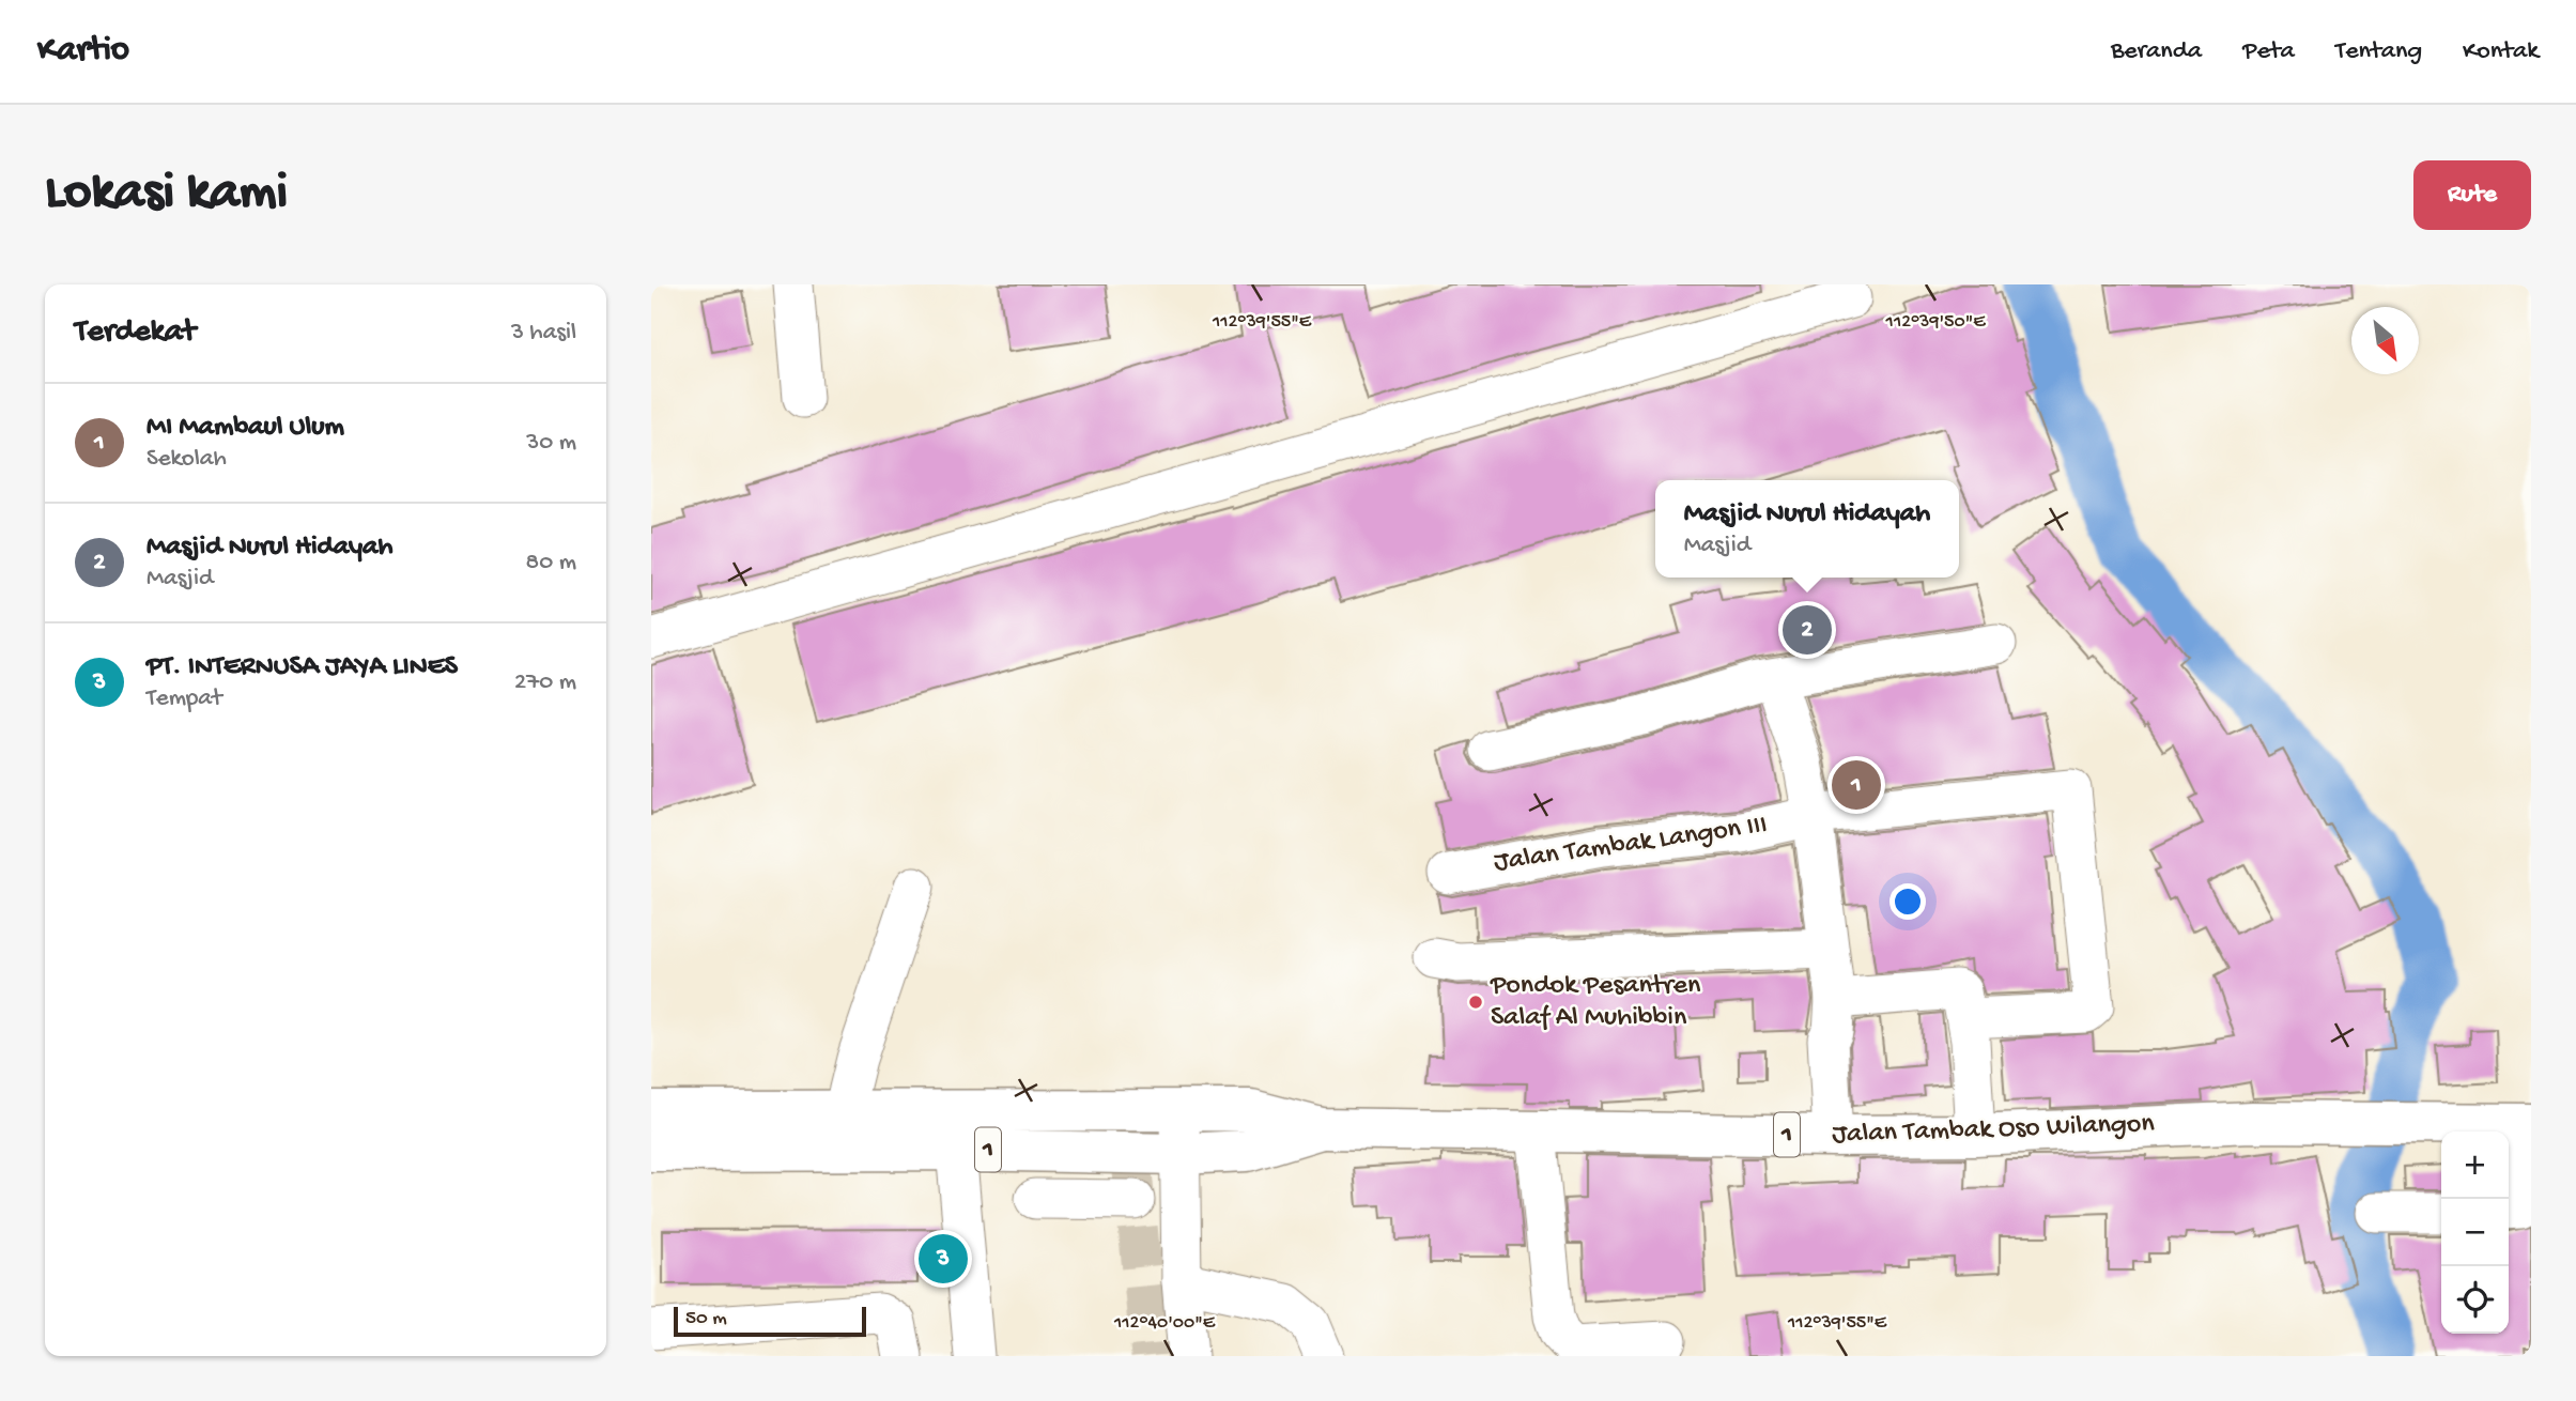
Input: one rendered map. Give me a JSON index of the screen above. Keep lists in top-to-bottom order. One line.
{"streets":{"highway":["Jalan Tambak Oso Wilangon","1"],"street":["Jalan Tambak Langon III"]},"crossings":[["Jalan Tambak Oso Wilangon","1"]],"places":["Pondok Pesantren Salaf Al Muhibbin"],"scale_bar":"50 m","north":"bottom right","page":{"header":"Kartio","nav":["Beranda","Peta","Tentang","Kontak"],"buttons":"Rute","title":"Lokasi kami","heading":["Terdekat","3 hasil"],"list":[{"mark":"1","name":"MI Mambaul Ulum","note":"Sekolah","value":"30 m"},{"mark":"2","name":"Masjid Nurul Hidayah","note":"Masjid","value":"80 m"},{"mark":"3","name":"PT. INTERNUSA JAYA LINES","note":"Tempat","value":"270 m"}],"popup":["Masjid Nurul Hidayah","Masjid"],"pins":["2","1","3"],"map_buttons":["+","−"],"scale":"50 m"},"coordinates":["112°39'55\"E","112°39'50\"E","112°40'00\"E"]}
